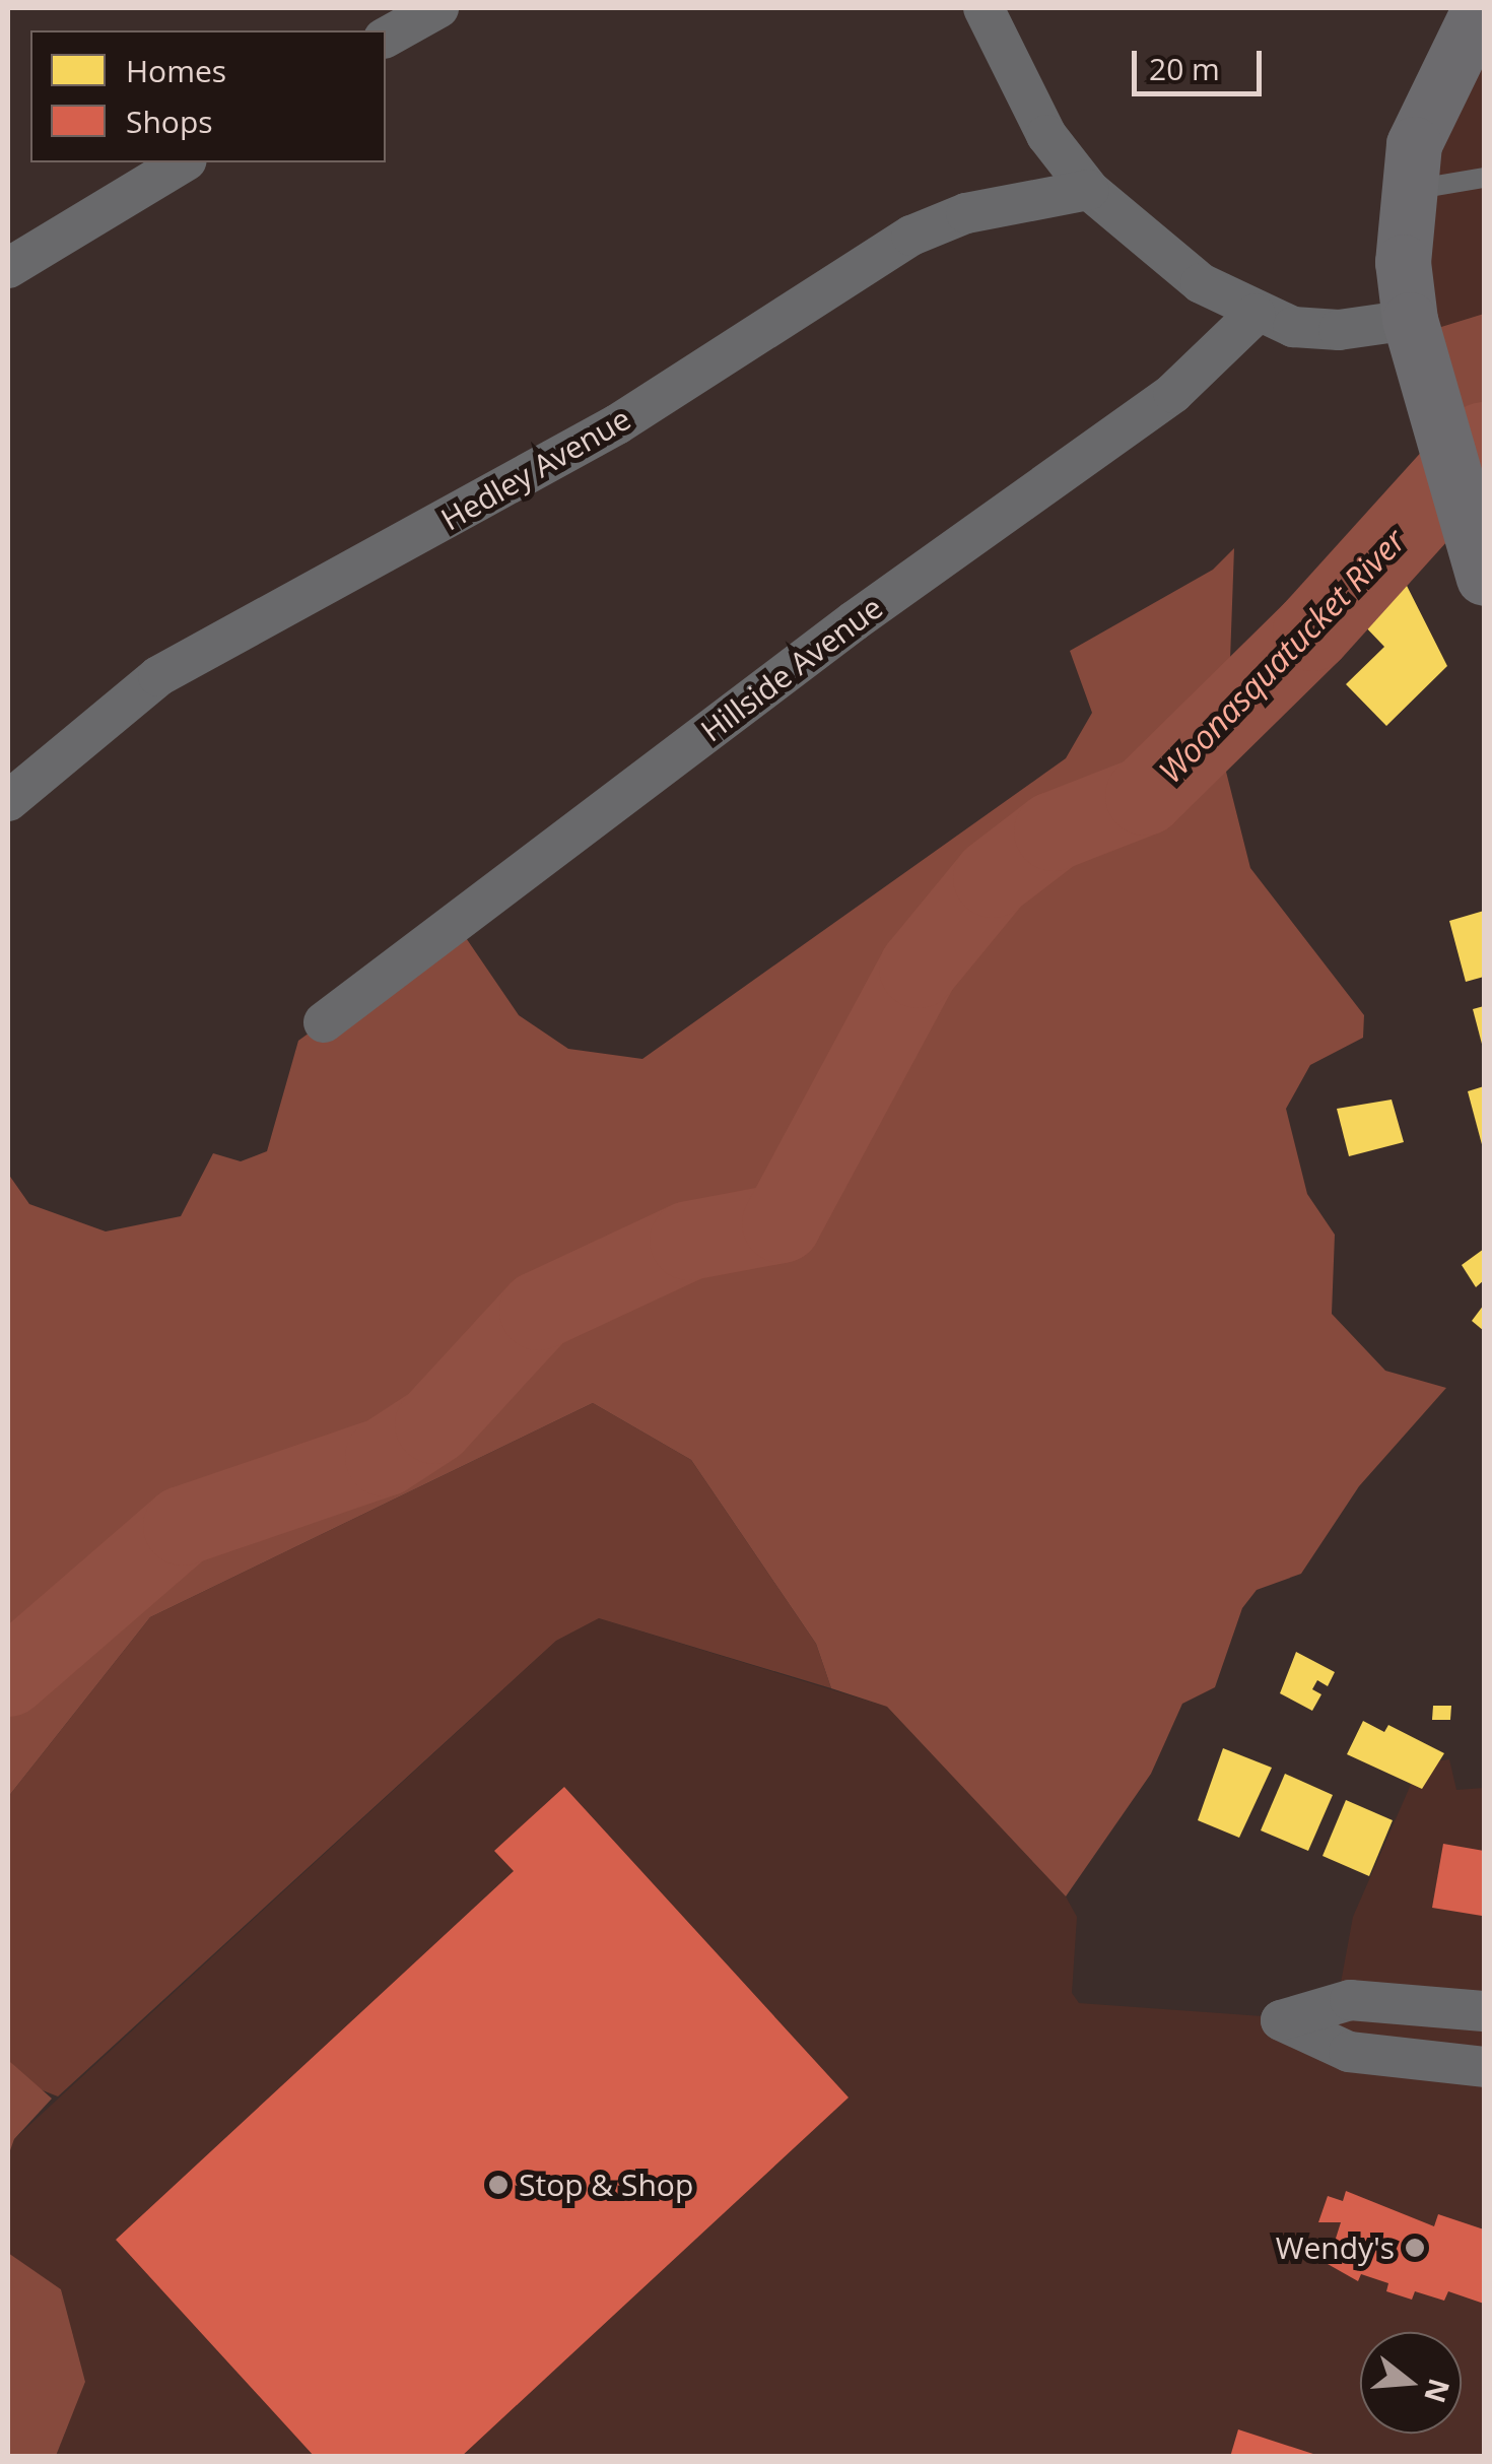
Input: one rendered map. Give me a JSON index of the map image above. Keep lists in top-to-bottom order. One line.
{"streets":{"street":["Hedley Avenue","Hillside Avenue"]},"water":["Woonasquatucket River"],"places":["Stop & Shop","Wendy's"],"legend":["Homes","Shops"],"scale_bar":"20 m","north":"right"}
